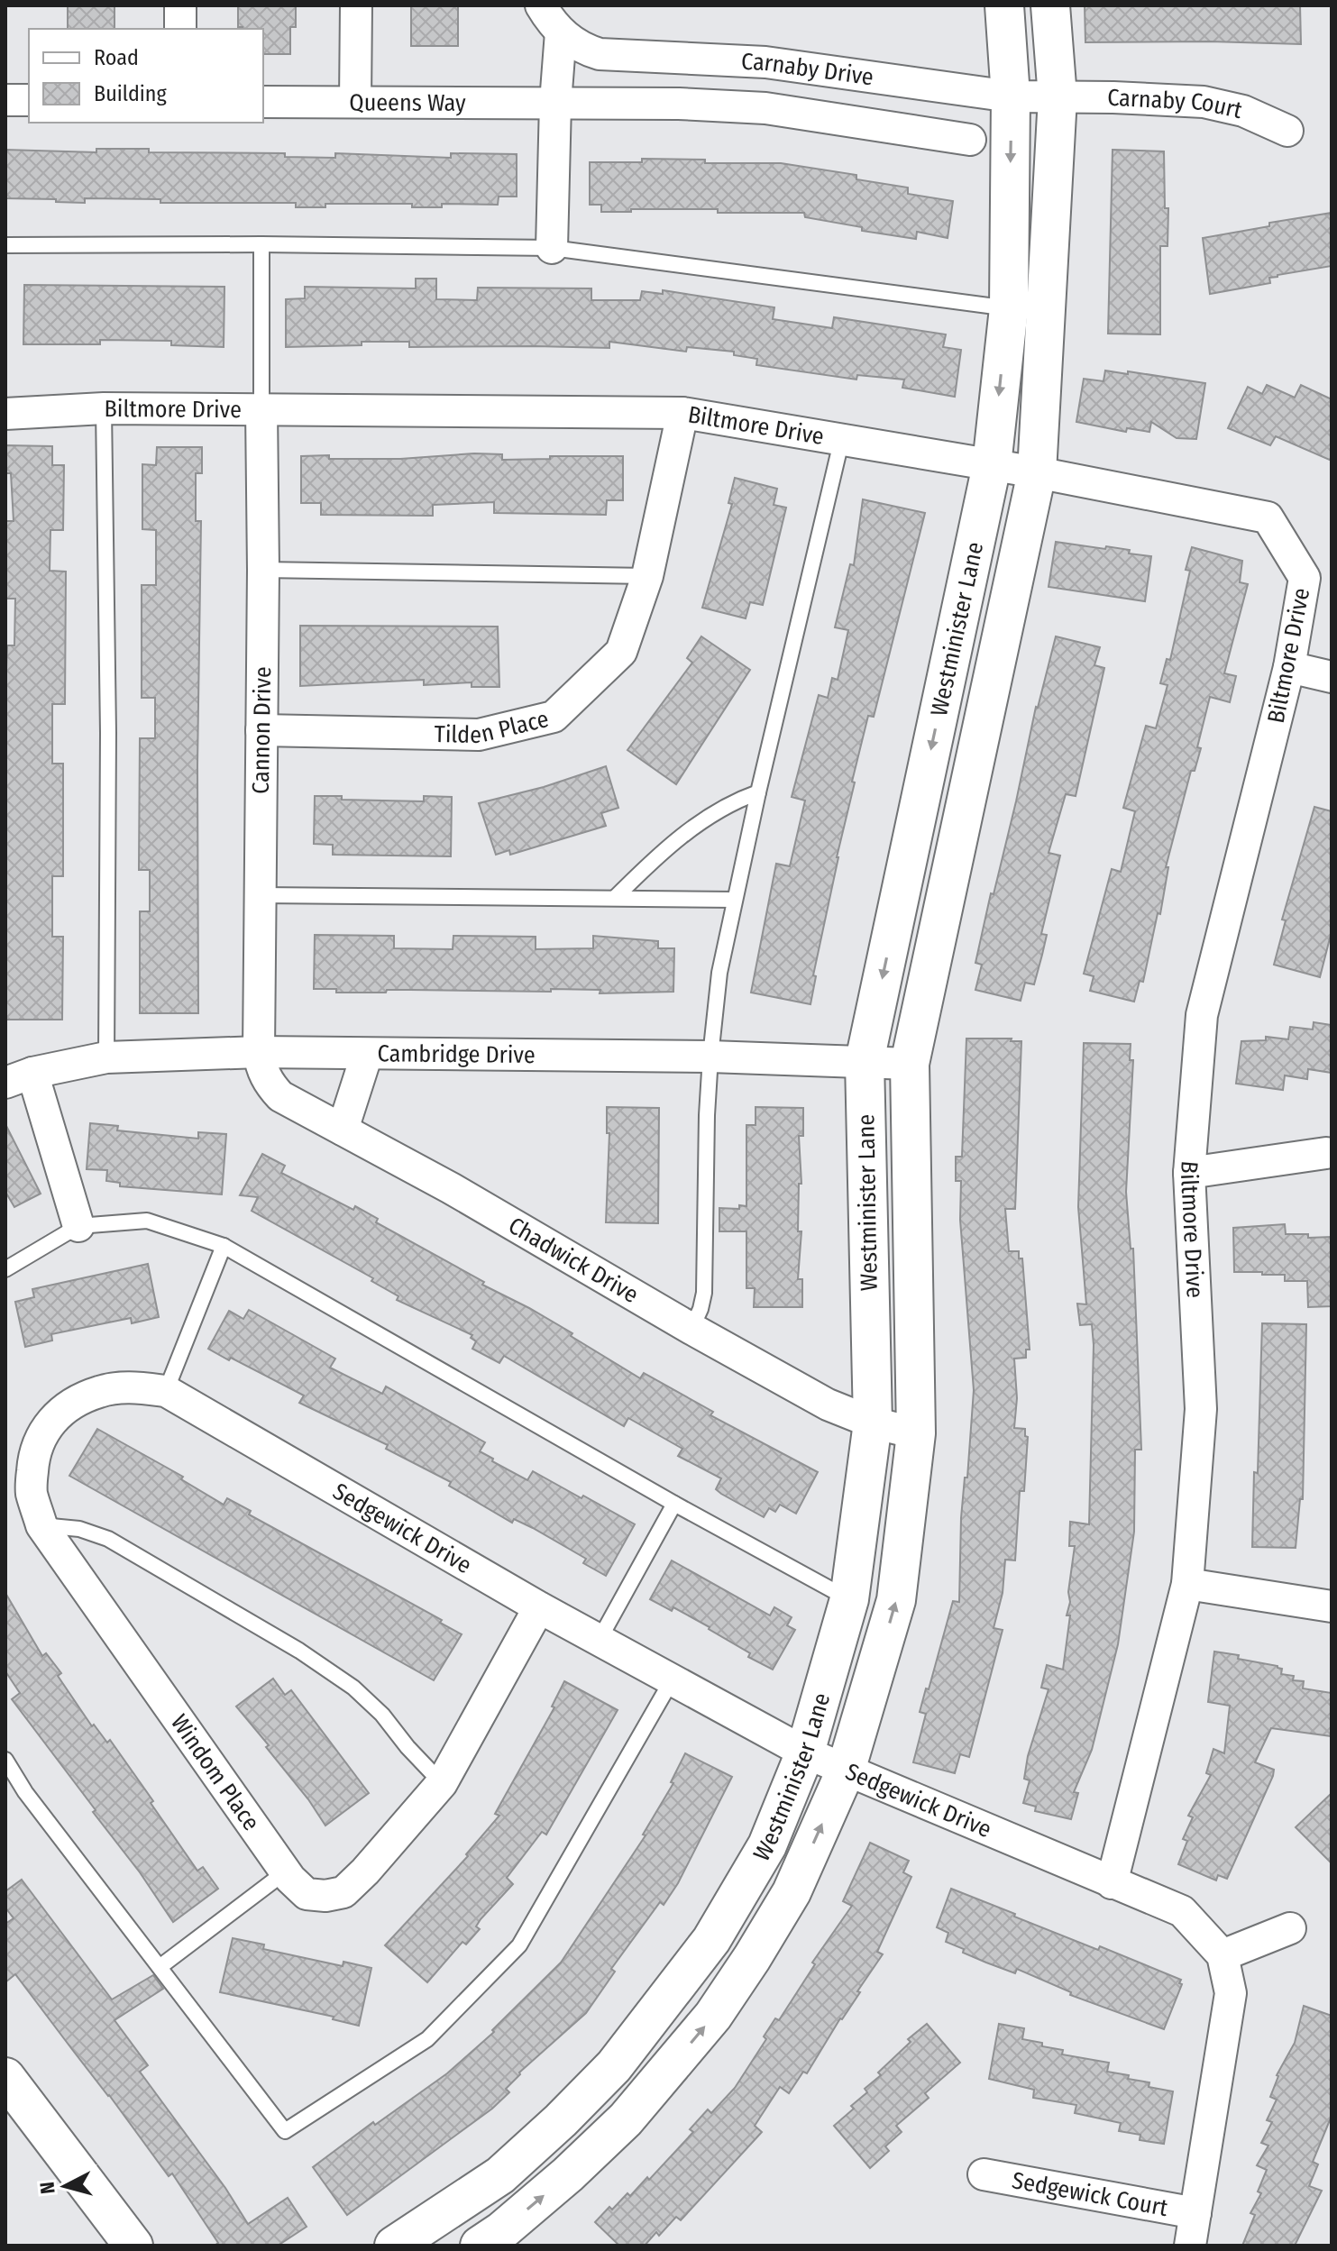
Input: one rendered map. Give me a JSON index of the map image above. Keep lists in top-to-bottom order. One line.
{"streets":{"street":["Carnaby Drive","Queens Way","Carnaby Court","Biltmore Drive","Westminister Lane","Tilden Place","Cannon Drive","Cambridge Drive","Chadwick Drive","Sedgewick Drive","Windom Place","Sedgewick Court"]},"crossings":[["Carnaby Drive","Carnaby Court"],["Carnaby Drive","Westminister Lane"],["Carnaby Court","Westminister Lane"],["Biltmore Drive","Westminister Lane"],["Biltmore Drive","Tilden Place"],["Biltmore Drive","Cannon Drive"],["Biltmore Drive","Sedgewick Drive"],["Westminister Lane","Cambridge Drive"],["Westminister Lane","Chadwick Drive"],["Westminister Lane","Sedgewick Drive"],["Tilden Place","Cannon Drive"],["Cannon Drive","Cambridge Drive"],["Cannon Drive","Chadwick Drive"],["Cambridge Drive","Chadwick Drive"],["Sedgewick Drive","Windom Place"]],"legend":["Road","Building"],"north":"left"}
